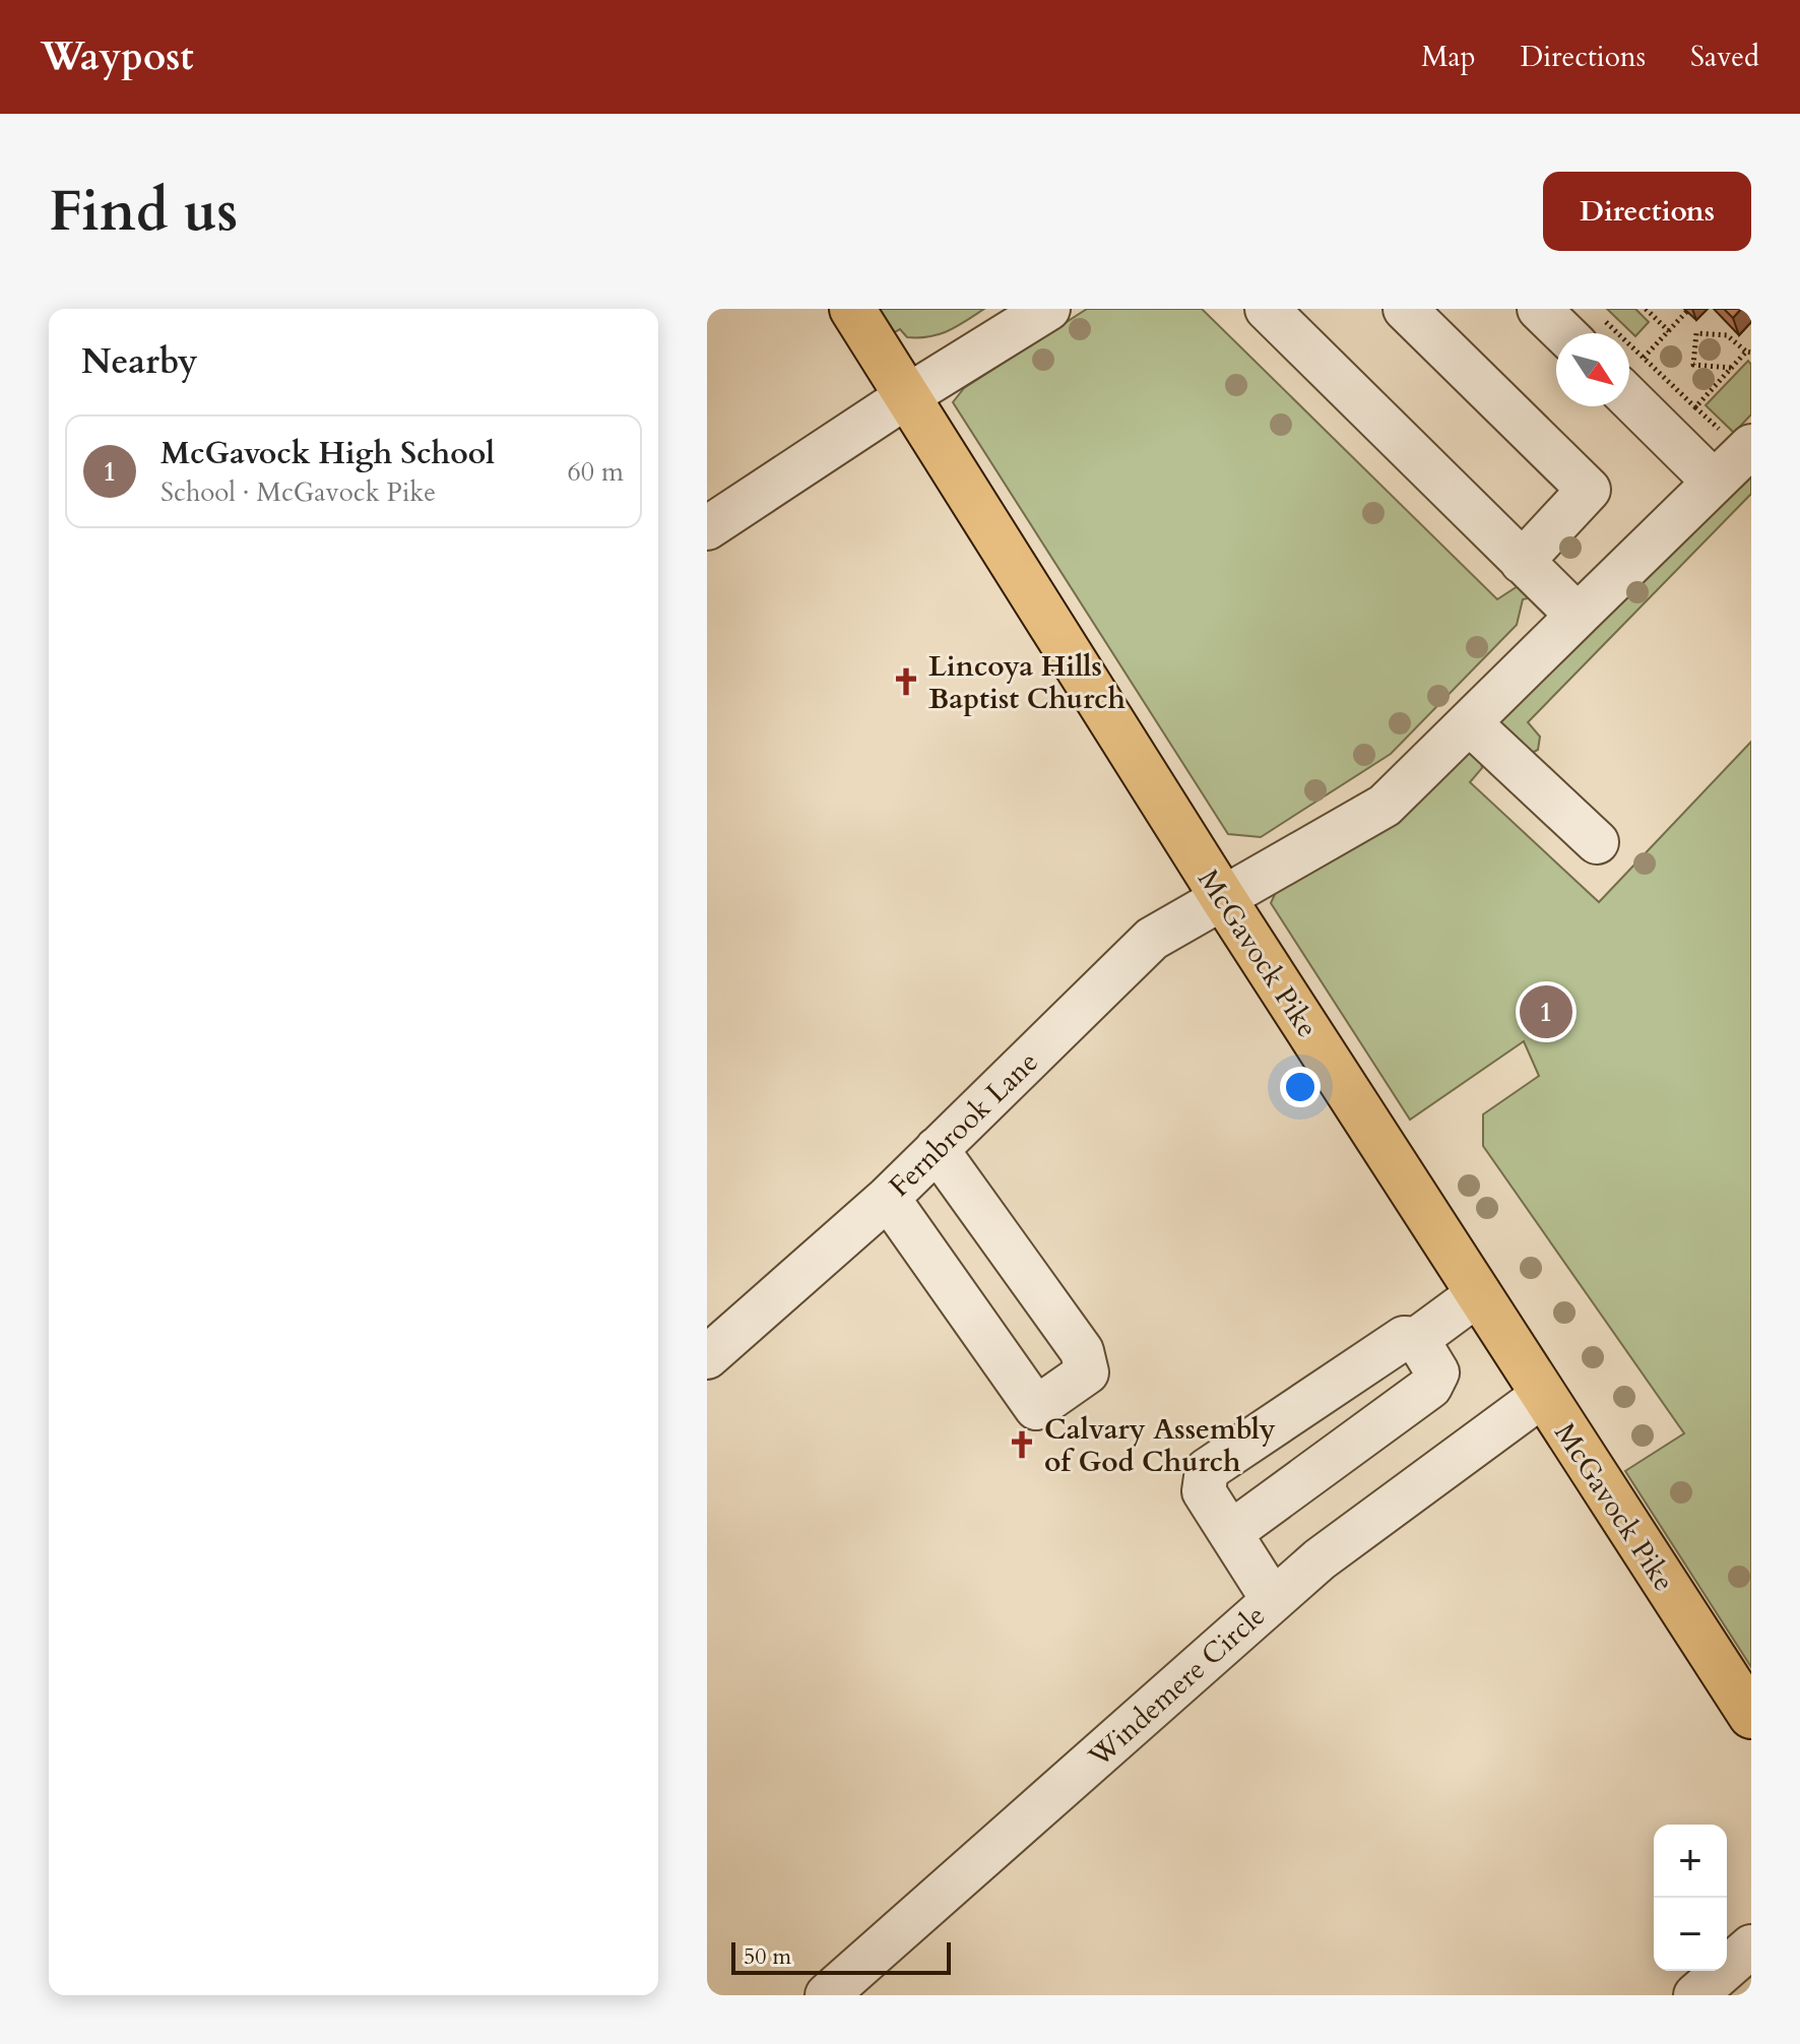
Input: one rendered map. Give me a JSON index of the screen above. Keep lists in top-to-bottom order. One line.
{"streets":{"main road":["McGavock Pike"],"street":["Fernbrook Lane","Windemere Circle"]},"crossings":[["McGavock Pike","Fernbrook Lane"],["McGavock Pike","Windemere Circle"]],"places":{"church":["Lincoya Hills Baptist Church","Calvary Assembly of God Church"]},"scale_bar":"50 m","north":"bottom right","page":{"header":"Waypost","nav":["Map","Directions","Saved"],"buttons":"Directions","title":"Find us","heading":"Nearby","list":[{"mark":"1","name":"McGavock High School","note":"School · McGavock Pike","value":"60 m"}],"pins":"1","map_buttons":["+","−"],"scale":"50 m"}}
